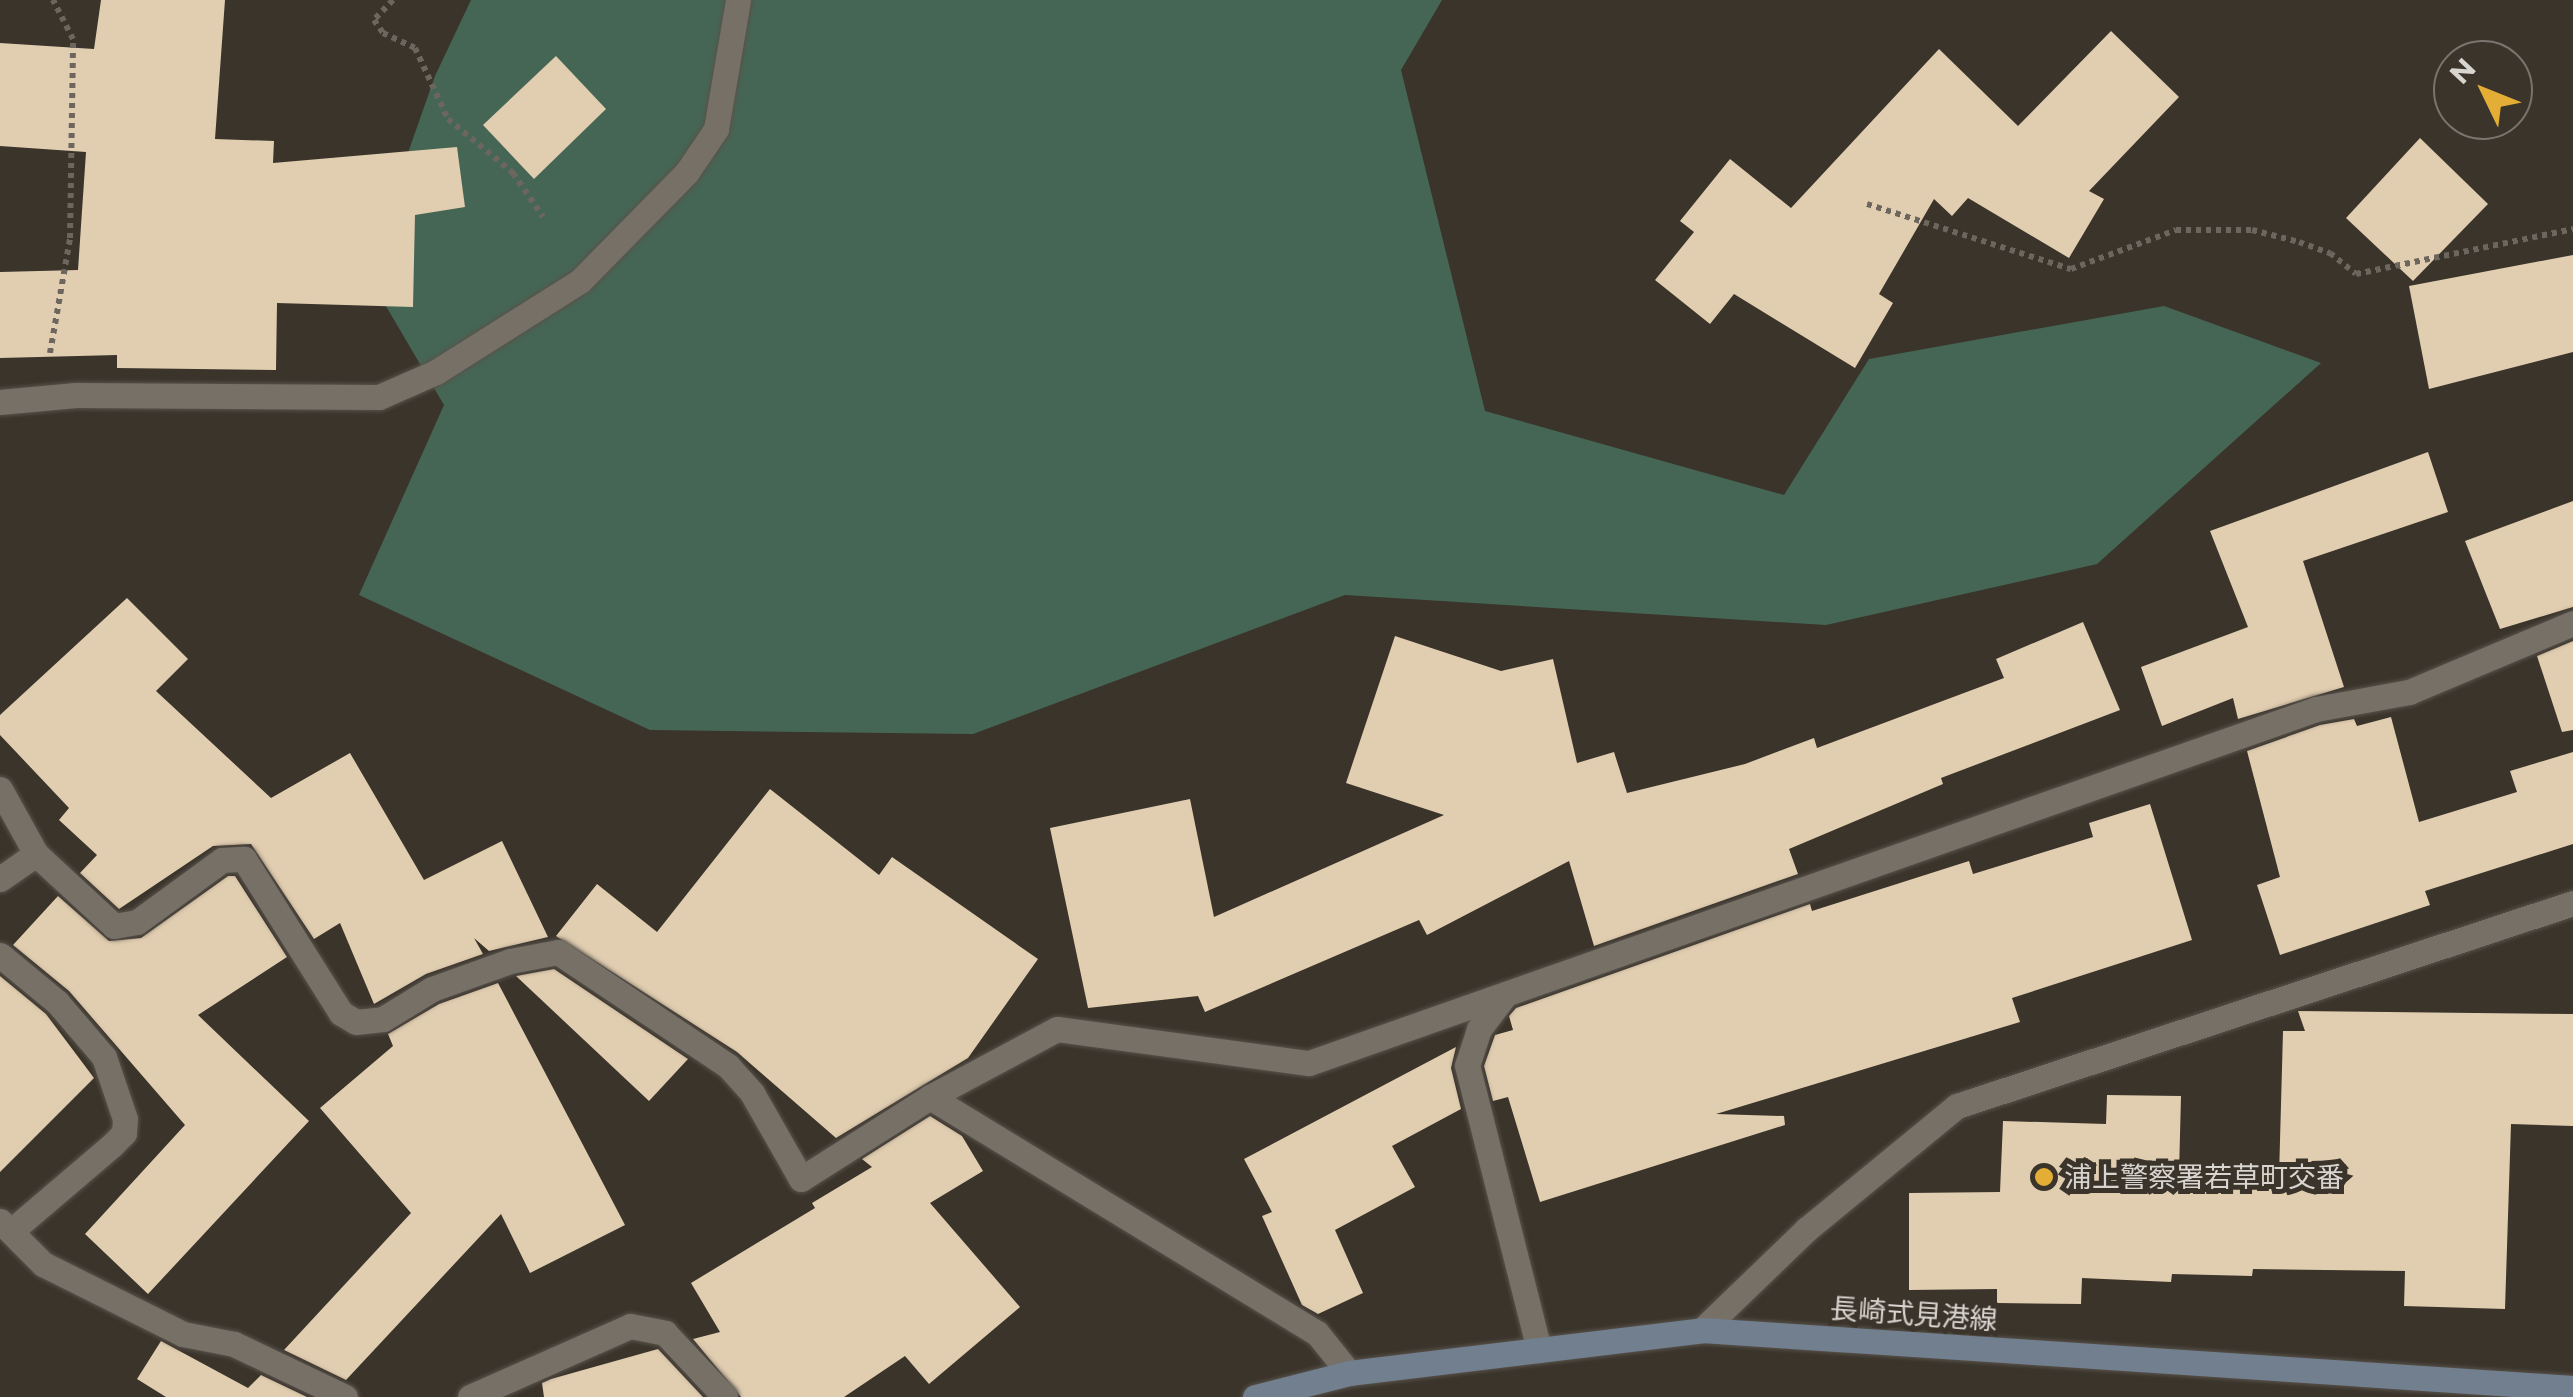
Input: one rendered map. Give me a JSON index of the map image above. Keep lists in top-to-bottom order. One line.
{"streets":{"main road":["長崎式見港線"]},"places":["浦上警察署若草町交番"],"north":"top left"}
